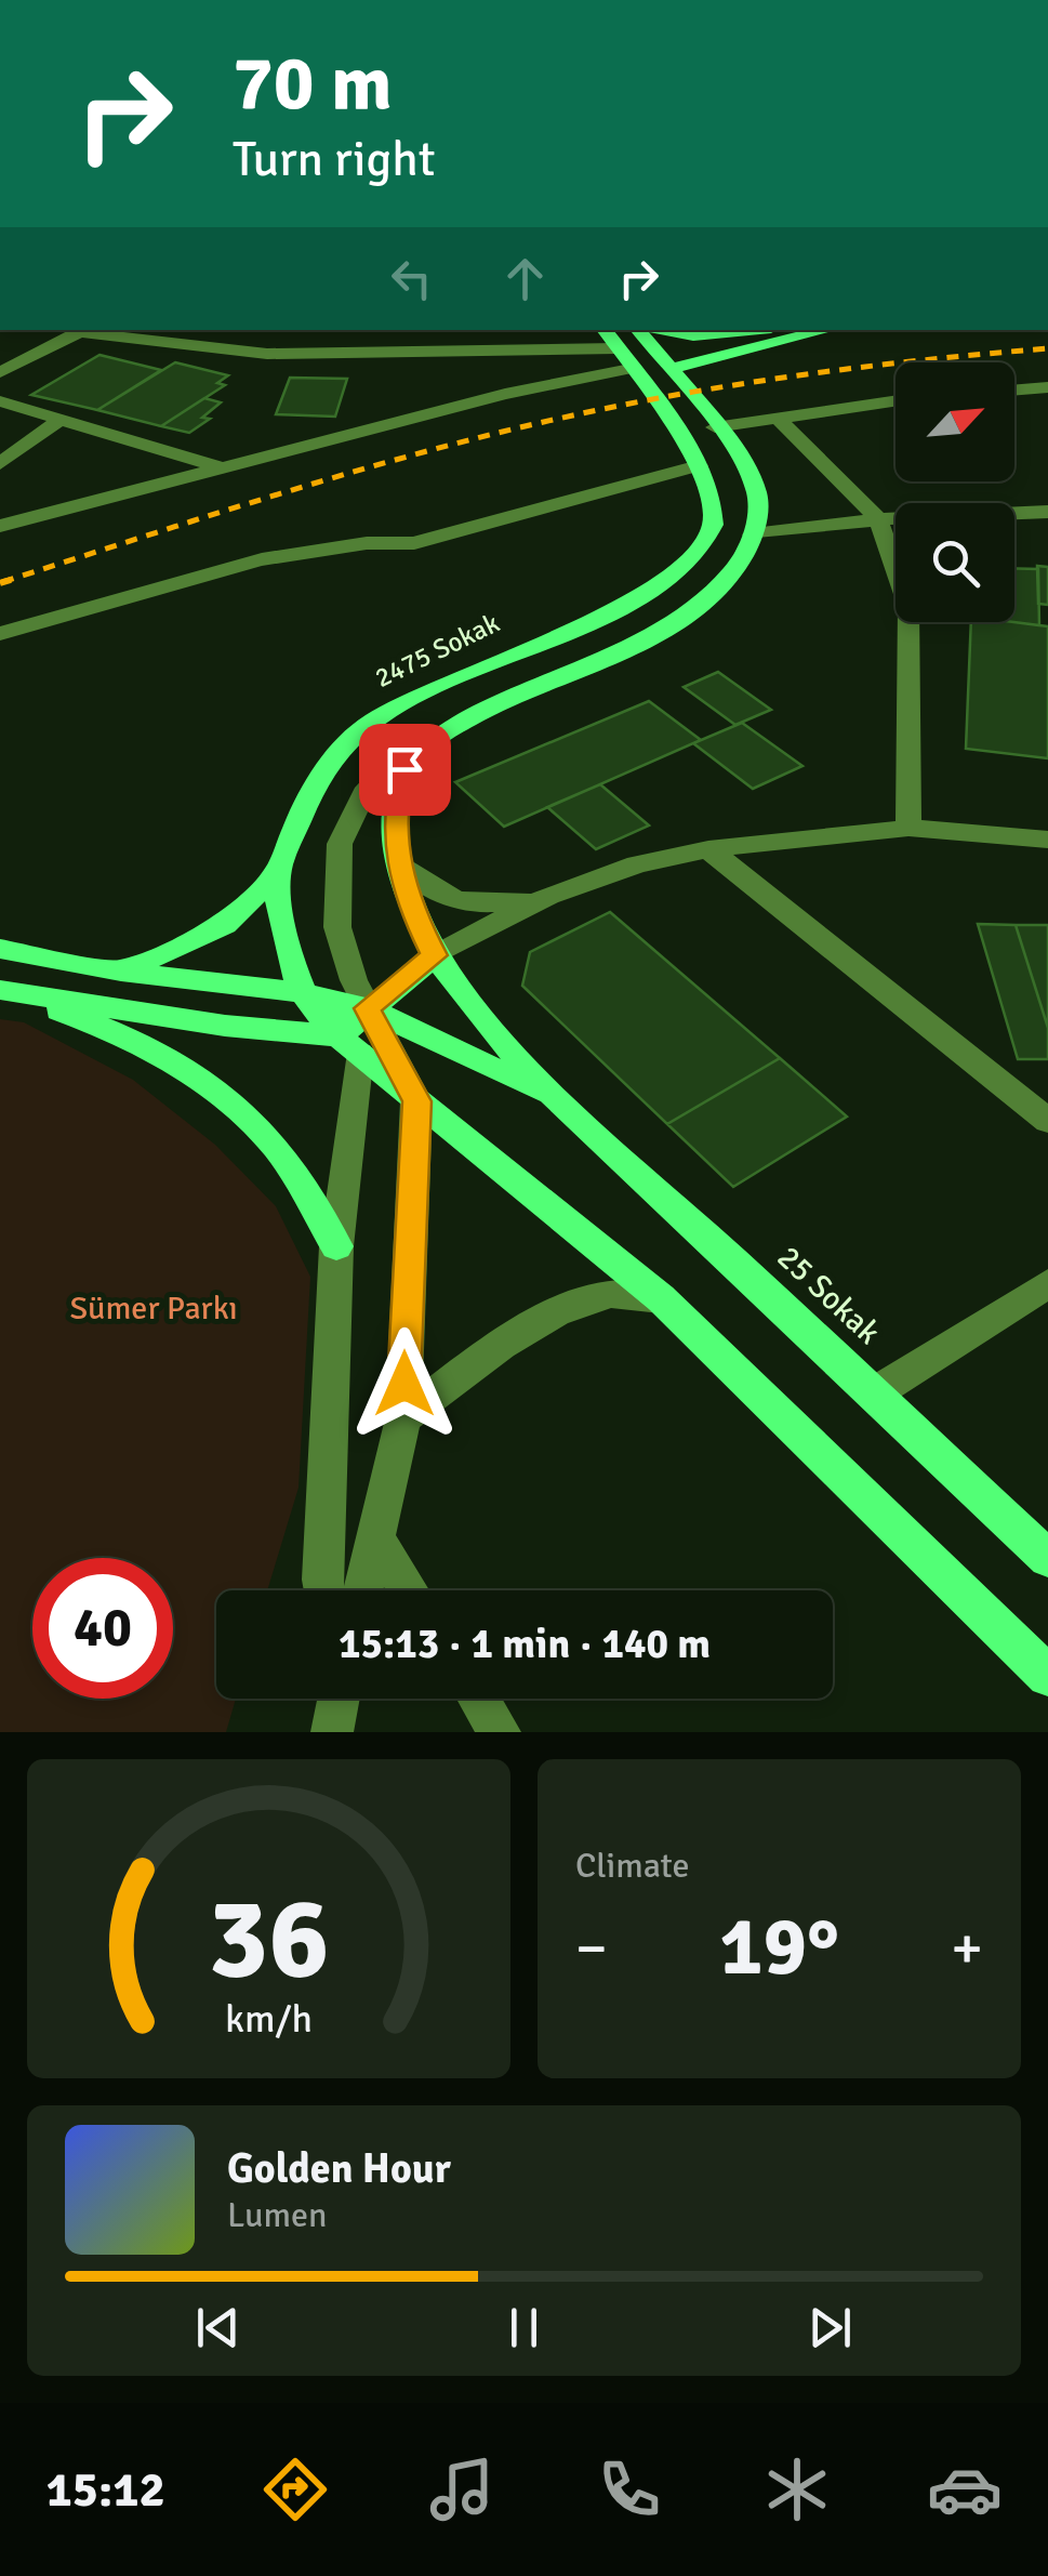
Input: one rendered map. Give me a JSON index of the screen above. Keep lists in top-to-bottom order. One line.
{"streets":{"main road":["2475 Sokak","25 Sokak"]},"parks":["Sümer Parkı"],"north":"top right","page":{"turn":["70 m","Turn right"],"limit":"40","trip":"15:13 · 1 min · 140 m","tile":"Climate","heat":["−","19°","+"],"song":["Golden Hour","Lumen"],"tabs":"15:12","gauge":["36","km/h"]}}
